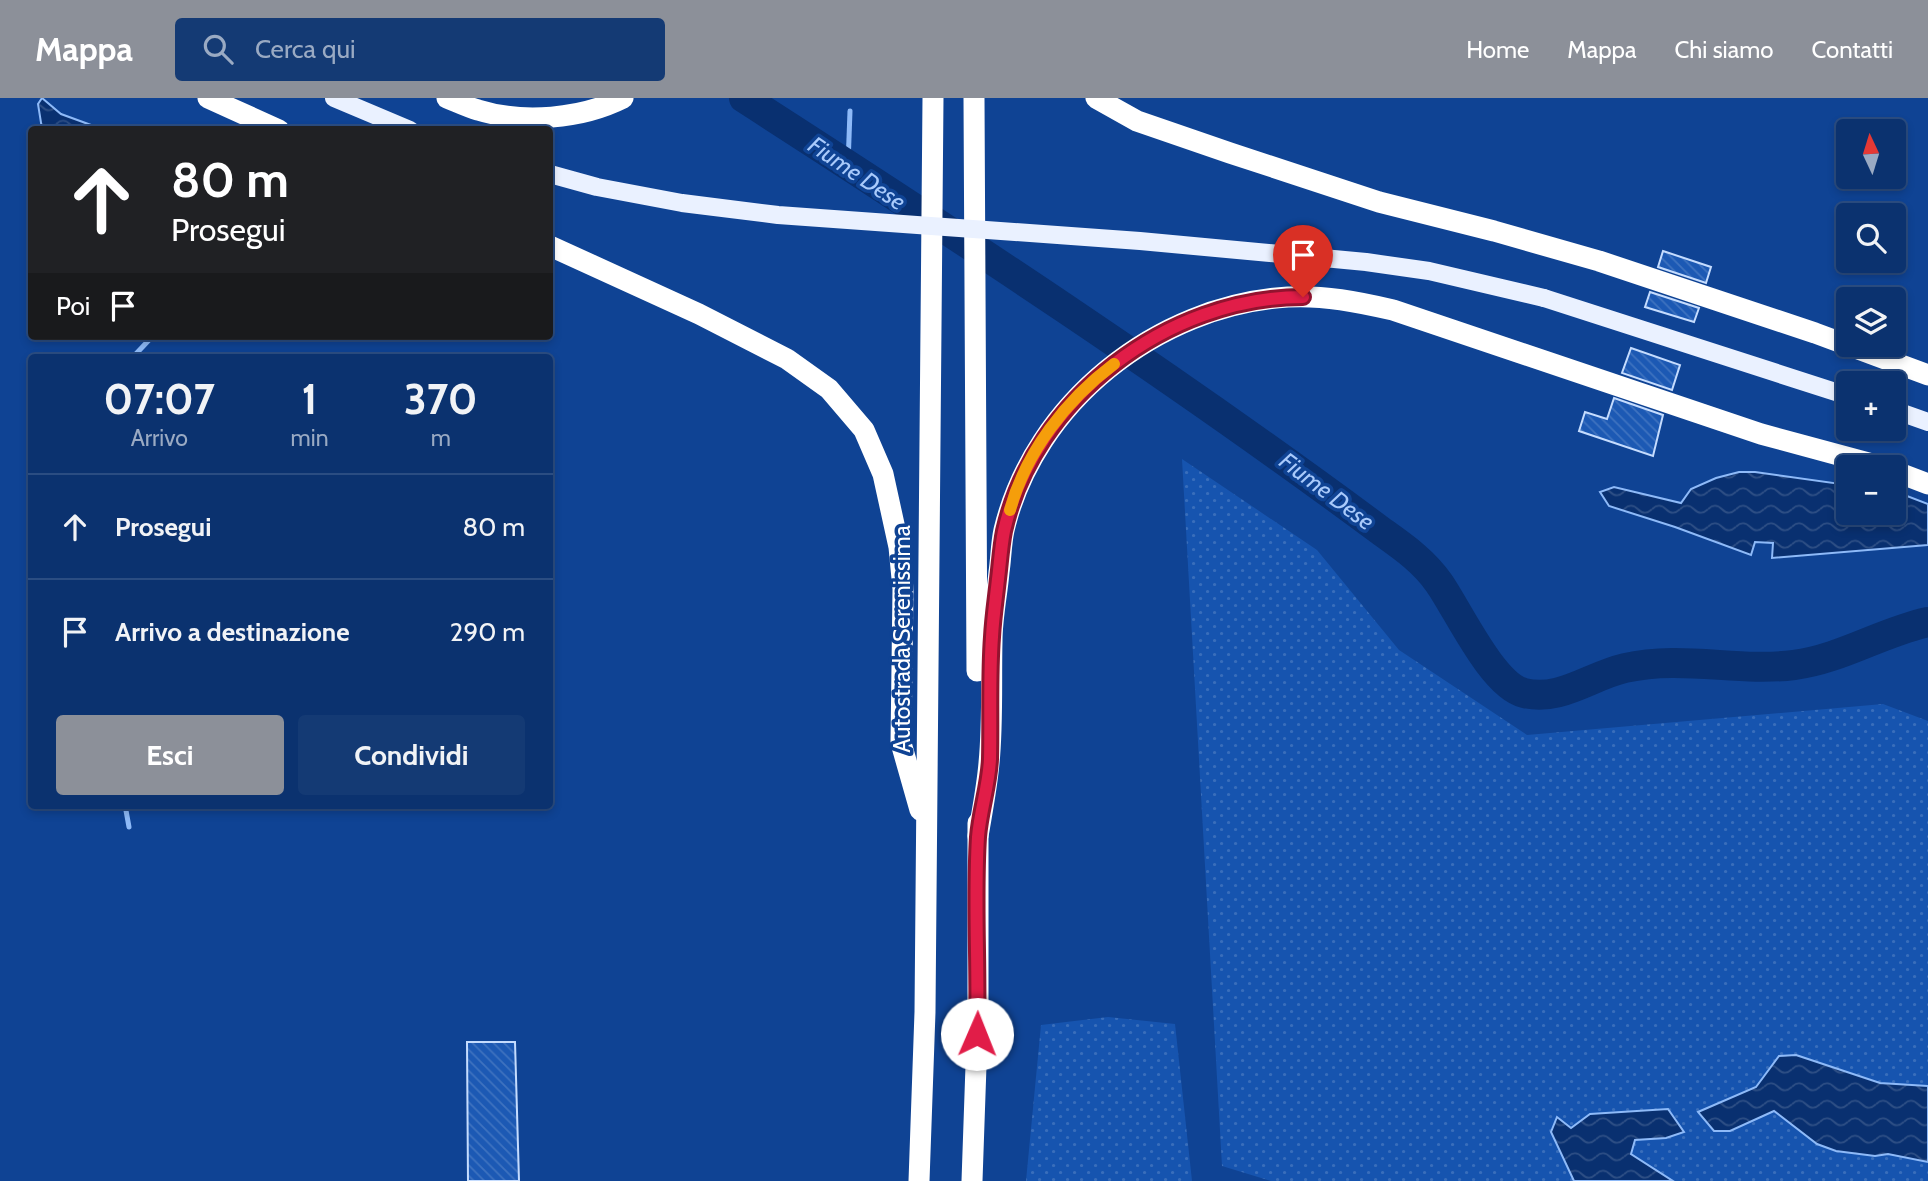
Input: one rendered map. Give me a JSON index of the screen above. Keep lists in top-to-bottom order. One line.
{"streets":{"highway":["Autostrada Serenissima"]},"water":["Fiume Dese"],"north":"top","page":{"header":"Mappa","search":"Cerca qui","nav":["Home","Mappa","Chi siamo","Contatti"],"map_buttons":["+","−"],"turn":["80 m","Prosegui"],"then":"Poi","eta":["07:07","Arrivo","1","min","370","m"],"list":[{"name":"Prosegui","value":"80 m"},{"name":"Arrivo a destinazione","value":"290 m"}],"buttons":["Esci","Condividi"]}}
